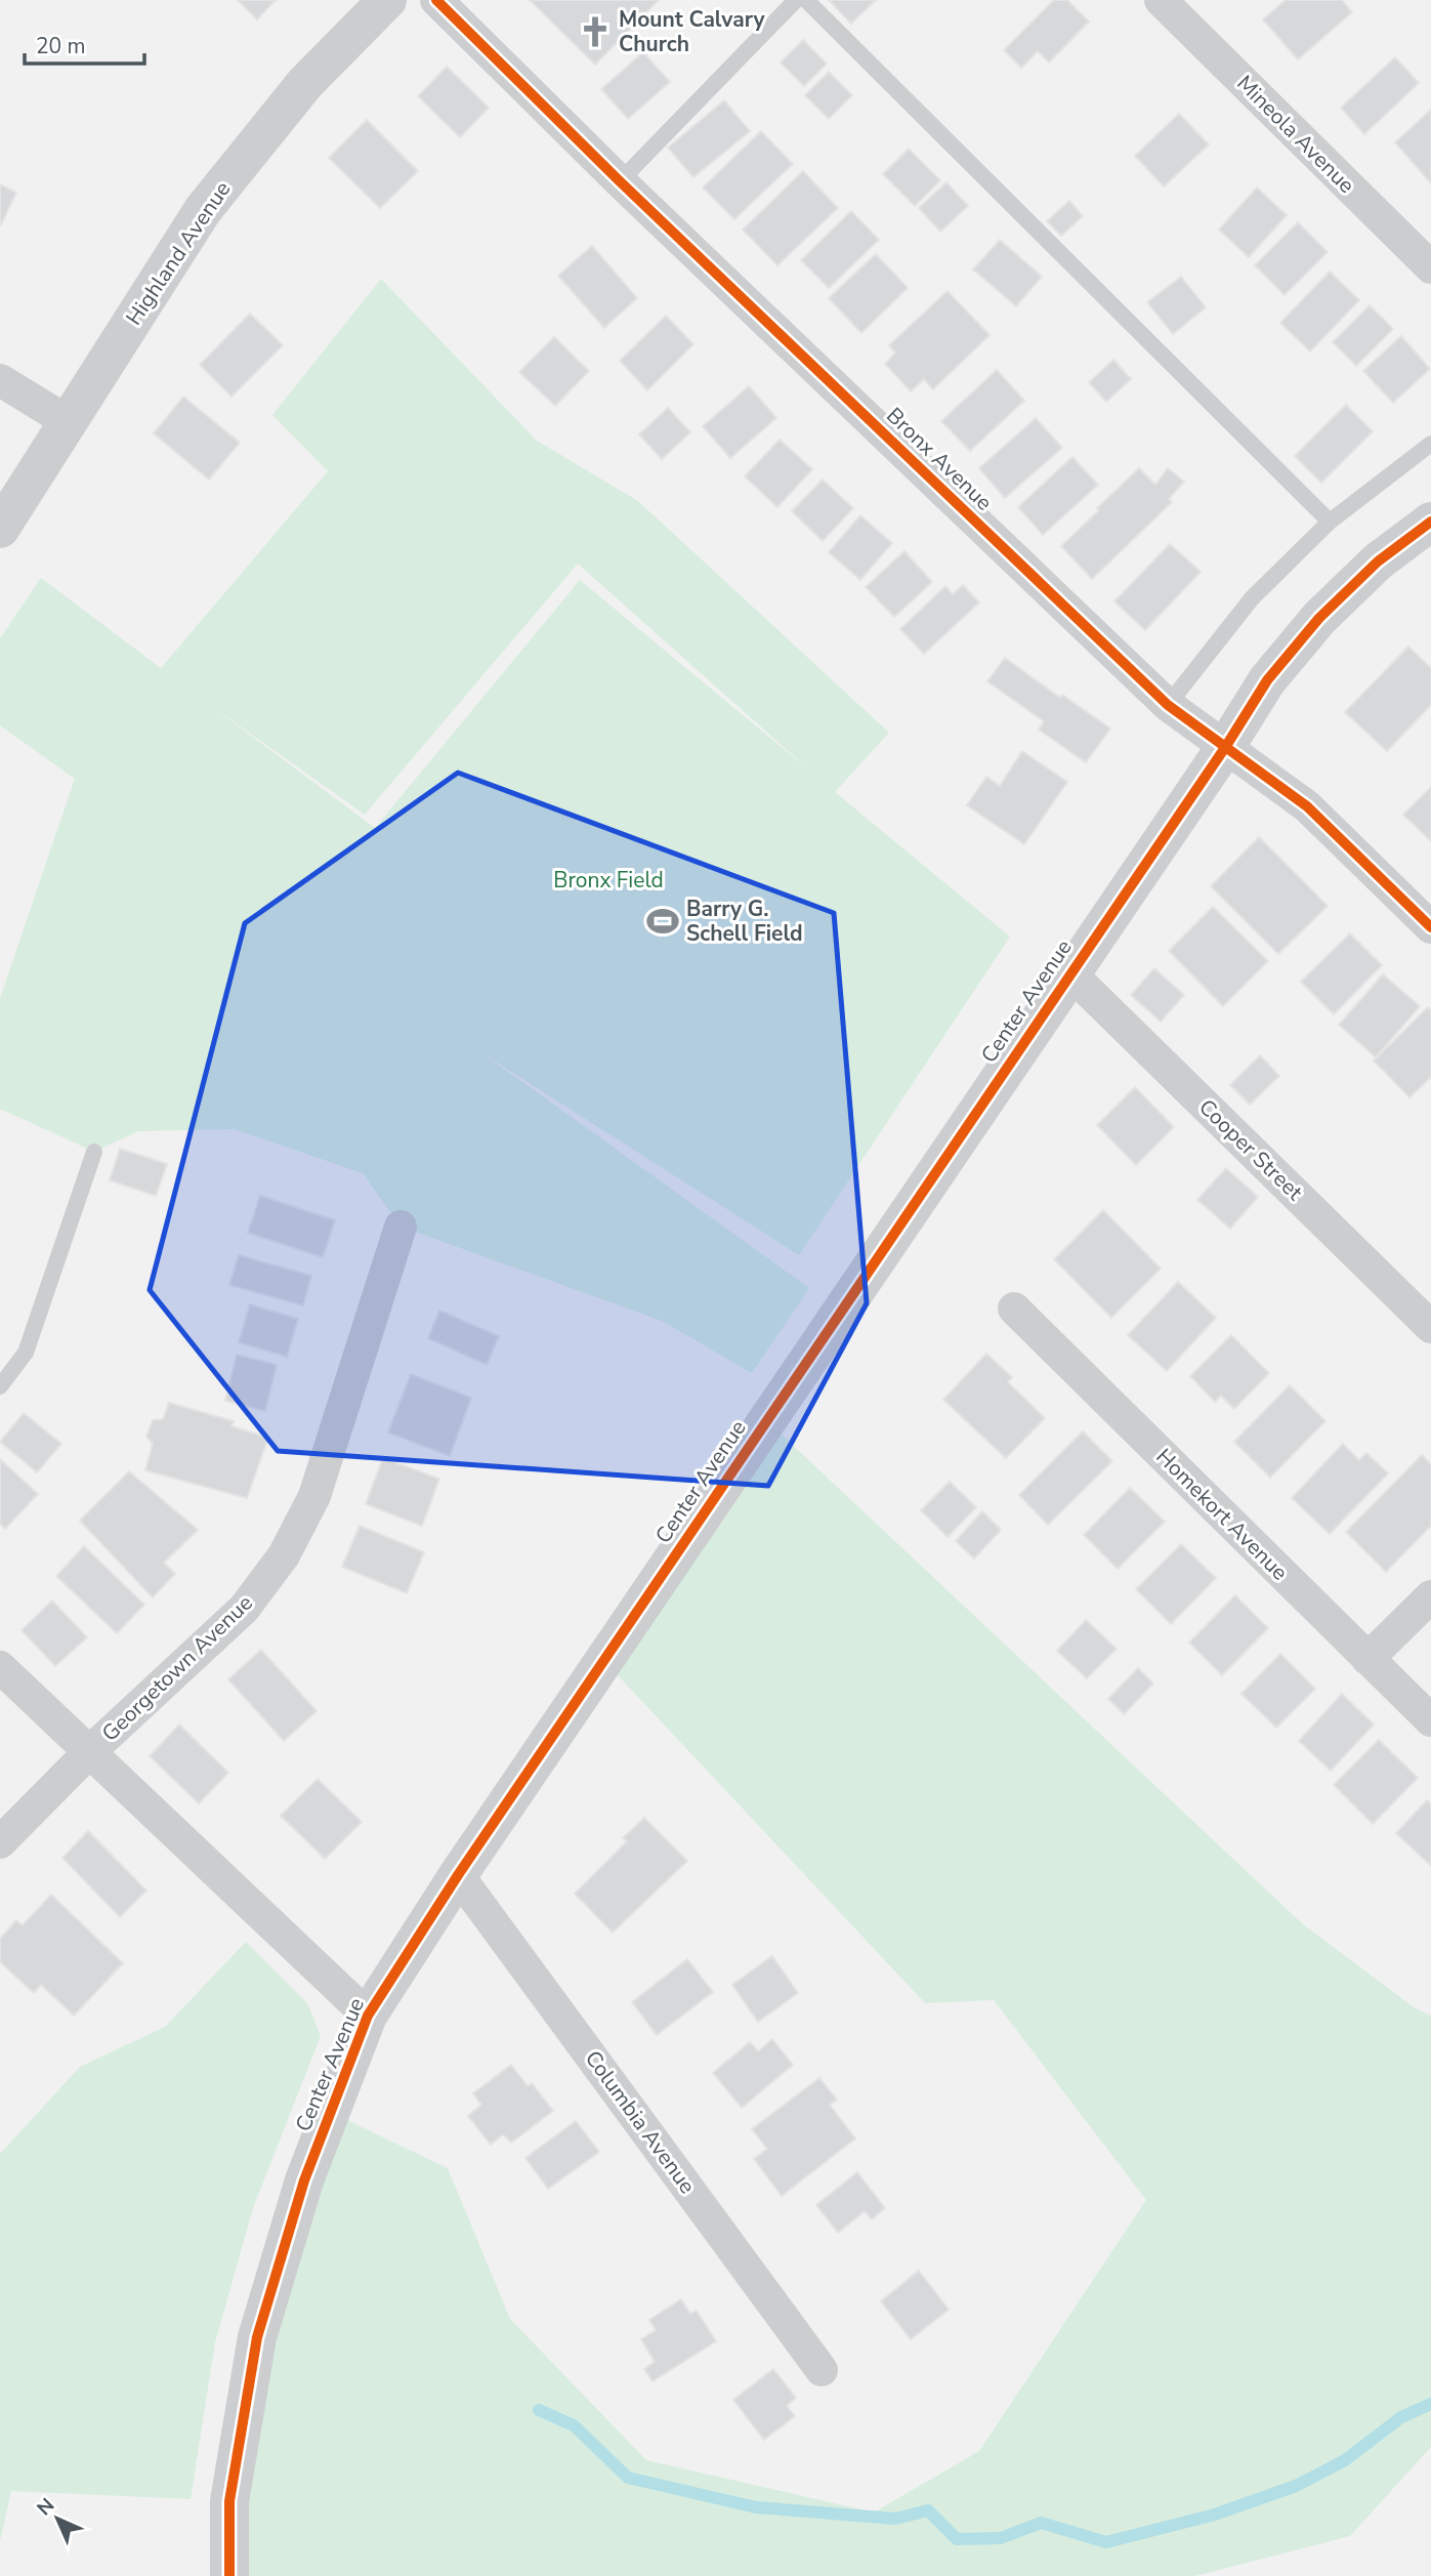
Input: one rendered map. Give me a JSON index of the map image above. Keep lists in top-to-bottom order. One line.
{"streets":{"street":["Mineola Avenue","Highland Avenue","Bronx Avenue","Center Avenue","Cooper Street","Homekort Avenue","Georgetown Avenue","Columbia Avenue"]},"crossings":[["Bronx Avenue","Center Avenue"],["Center Avenue","Cooper Street"],["Center Avenue","Columbia Avenue"]],"parks":["Bronx Field"],"places":{"church":["Mount Calvary Church"],"sports":["Barry G. Schell Field"]},"scale_bar":"20 m","north":"top left"}
